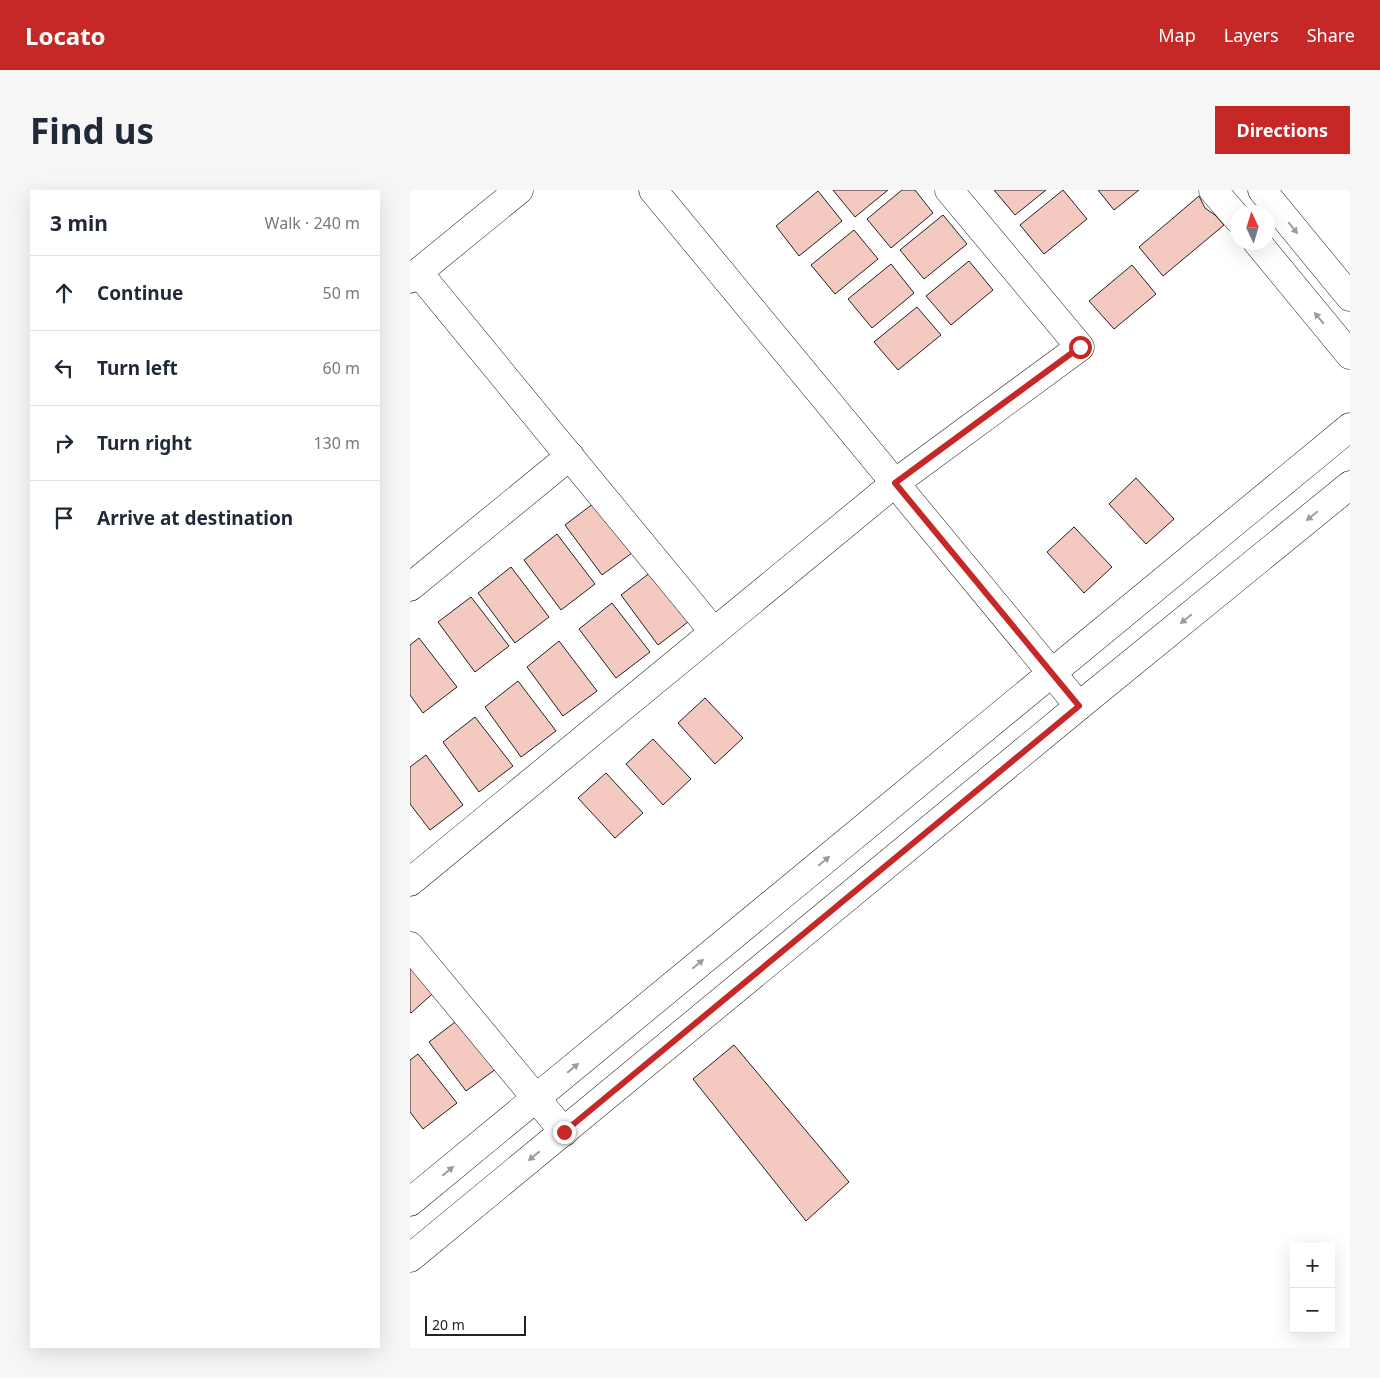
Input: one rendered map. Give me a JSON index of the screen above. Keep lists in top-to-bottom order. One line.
{"scale_bar":"20 m","north":"top","page":{"header":"Locato","nav":["Map","Layers","Share"],"buttons":"Directions","title":"Find us","heading":["3 min","Walk · 240 m"],"list":[["Continue","50 m"],["Turn left","60 m"],["Turn right","130 m"],"Arrive at destination"],"map_buttons":["+","−"],"scale":"20 m"}}
